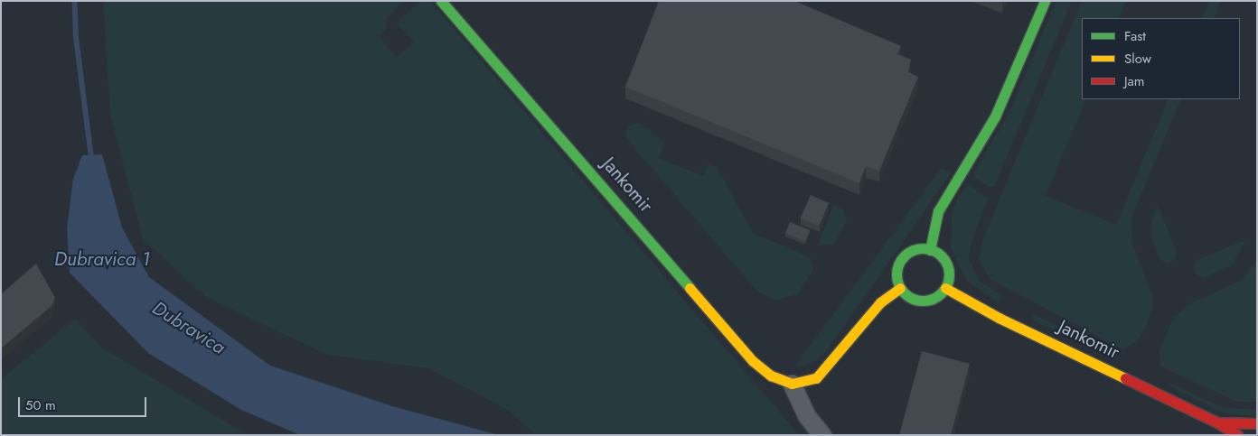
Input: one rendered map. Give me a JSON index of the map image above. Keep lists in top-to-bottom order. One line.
{"streets":{"street":["Jankomir"]},"water":["Dubravica 1","Dubravica"],"legend":["Fast","Slow","Jam"],"scale_bar":"50 m"}
